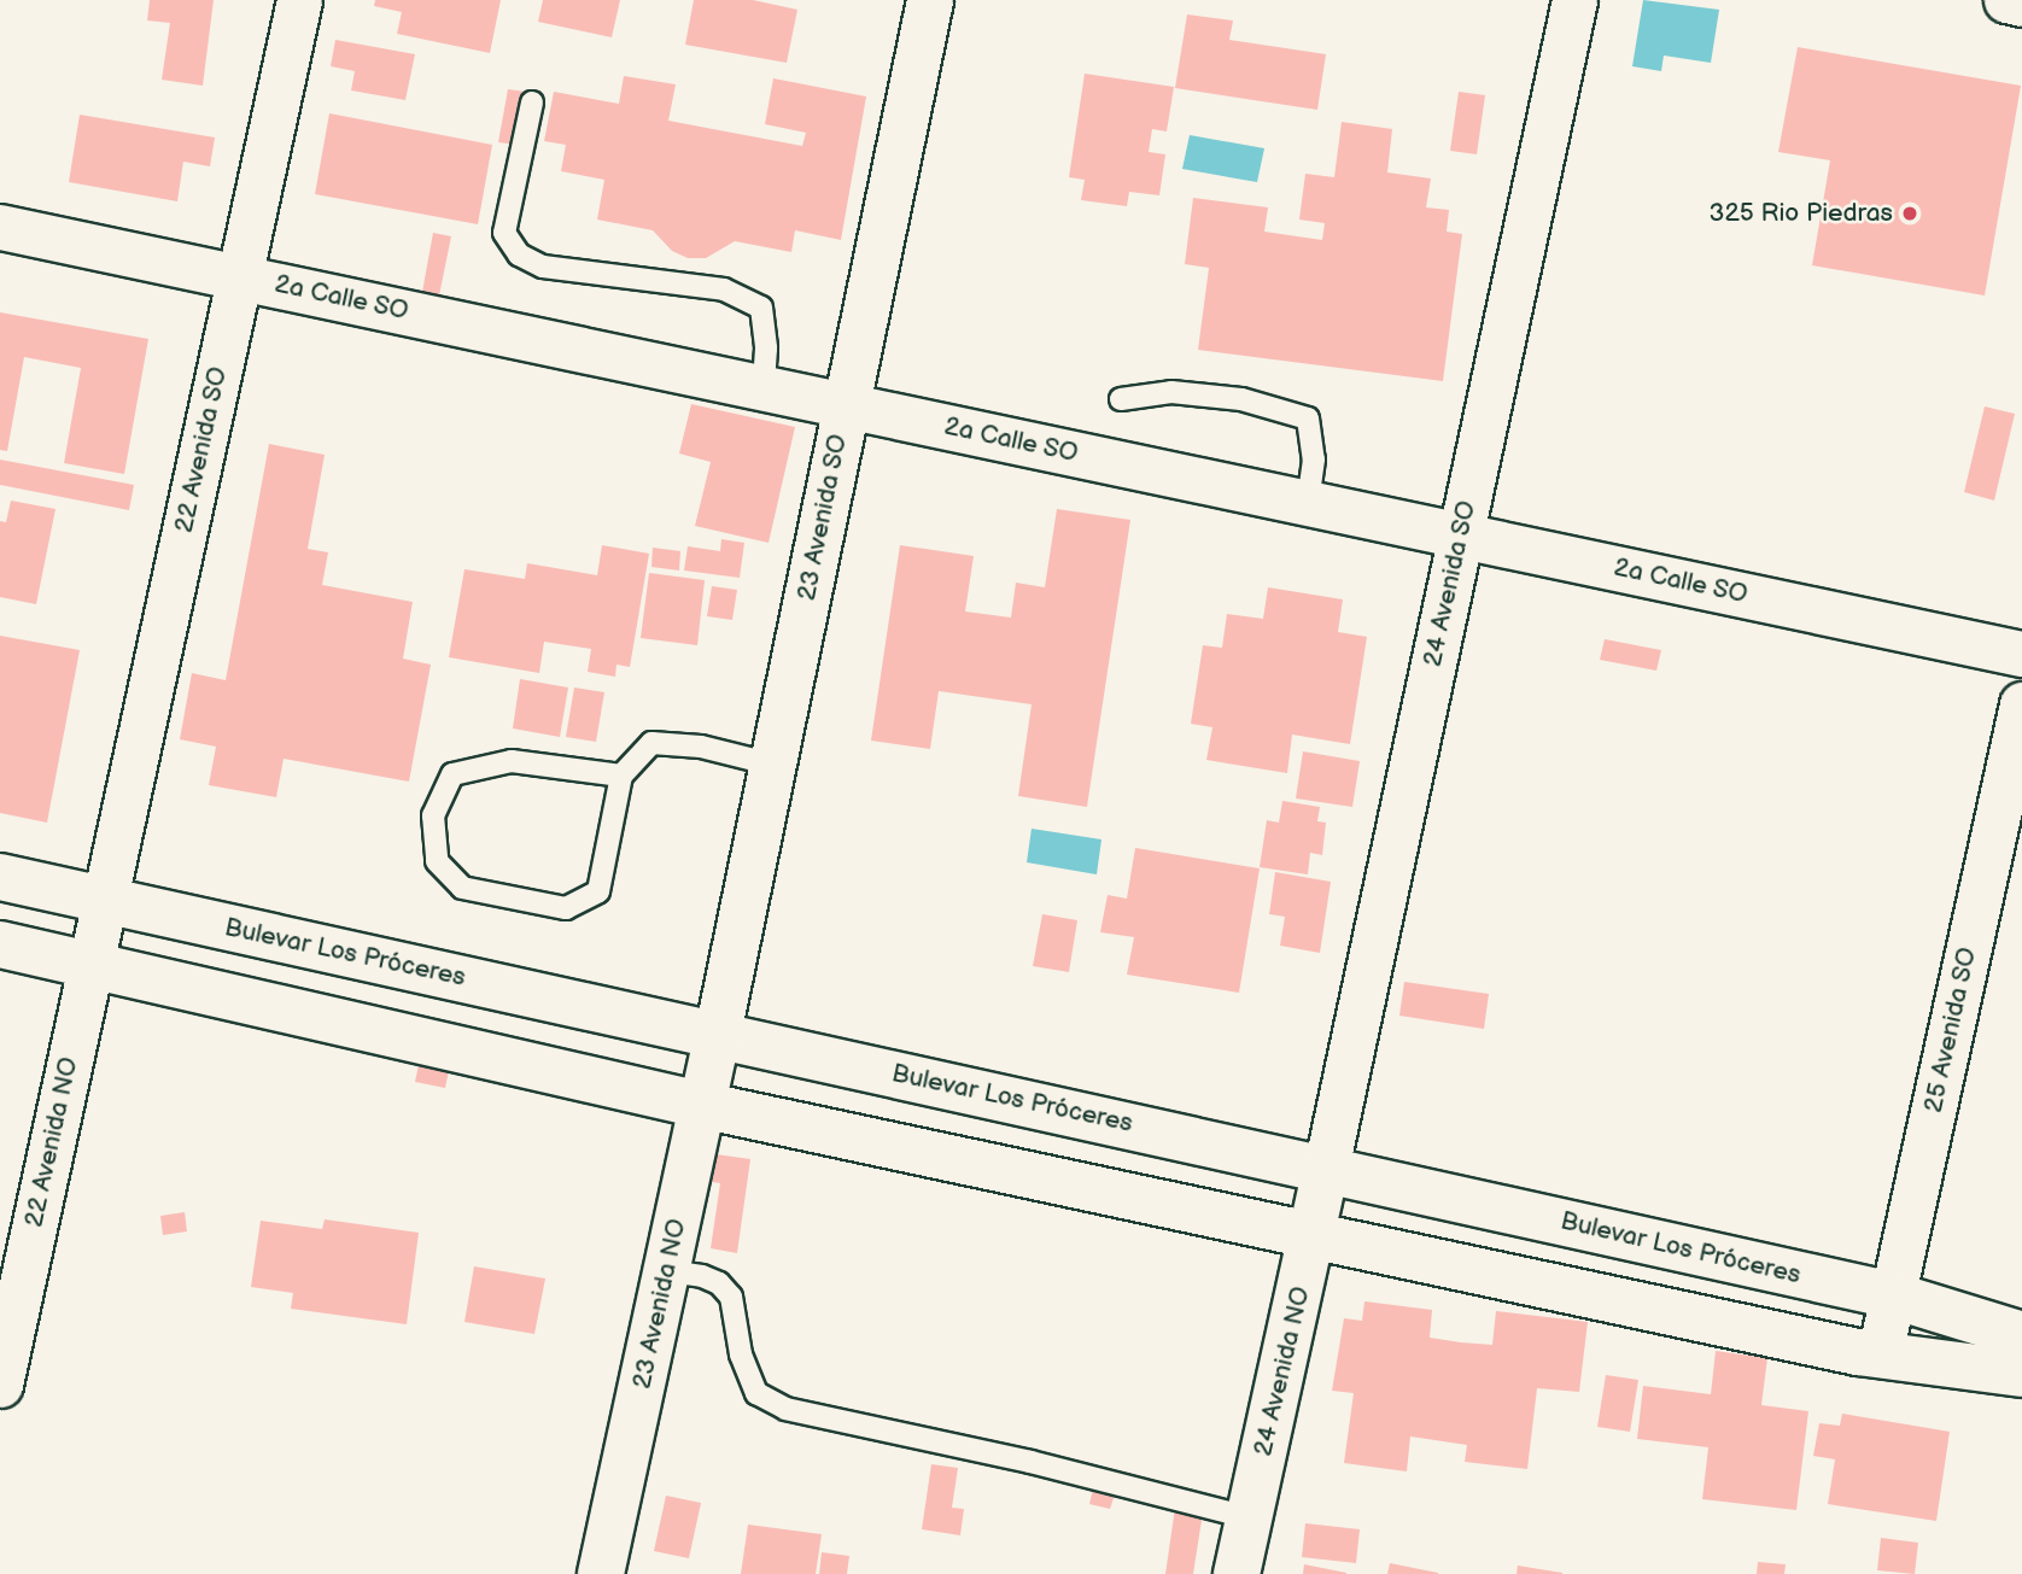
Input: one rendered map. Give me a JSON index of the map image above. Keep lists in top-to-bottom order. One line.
{"streets":{"street":["2a Calle SO","22 Avenida SO","23 Avenida SO","24 Avenida SO","Bulevar Los Próceres","25 Avenida SO","22 Avenida NO","23 Avenida NO","24 Avenida NO"]},"crossings":[["2a Calle SO","22 Avenida SO"],["2a Calle SO","23 Avenida SO"],["2a Calle SO","24 Avenida SO"],["22 Avenida SO","Bulevar Los Próceres"],["22 Avenida SO","22 Avenida NO"],["23 Avenida SO","Bulevar Los Próceres"],["23 Avenida SO","23 Avenida NO"],["24 Avenida SO","Bulevar Los Próceres"],["24 Avenida SO","24 Avenida NO"],["Bulevar Los Próceres","25 Avenida SO"],["Bulevar Los Próceres","22 Avenida NO"],["Bulevar Los Próceres","23 Avenida NO"],["Bulevar Los Próceres","24 Avenida NO"]],"places":["325 Rio Piedras"]}
